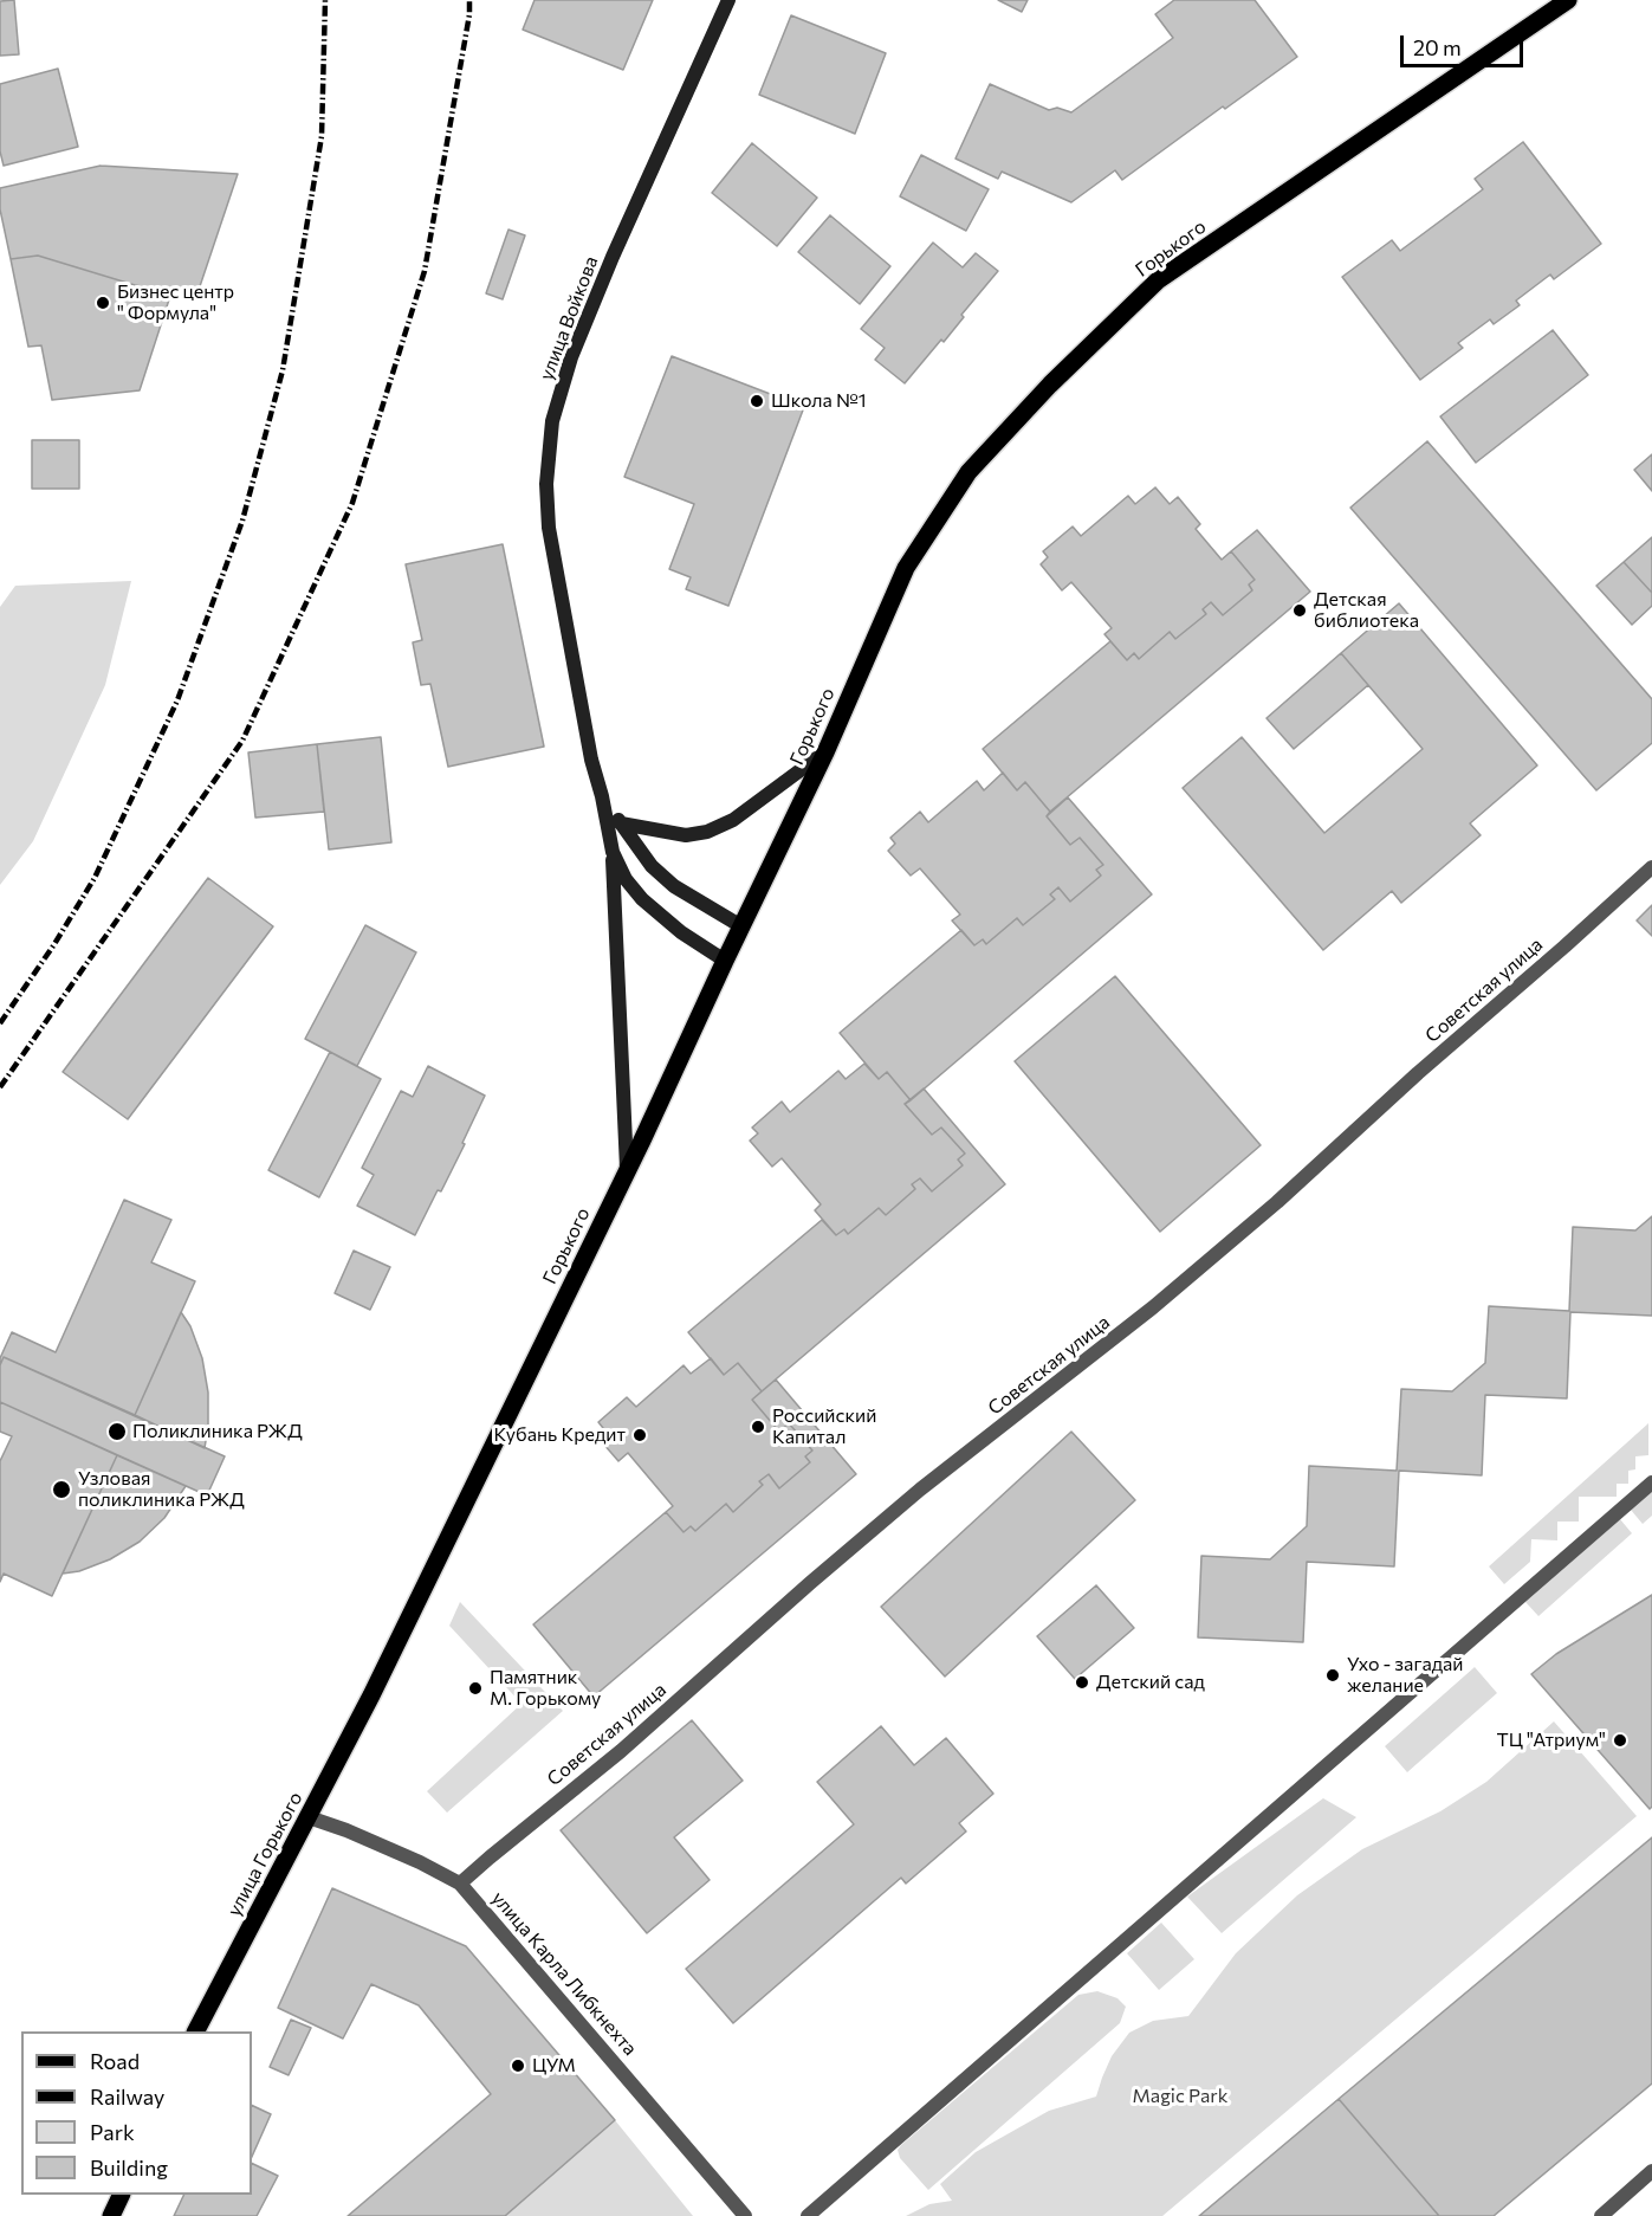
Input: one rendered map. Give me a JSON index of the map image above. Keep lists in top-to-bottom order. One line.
{"streets":{"main road":["Горького","улица Войкова","улица Горького"],"street":["Советская улица","улица Карла Либкнехта"]},"crossings":[["Горького","улица Горького"],["Советская улица","улица Карла Либкнехта"],["улица Горького","улица Карла Либкнехта"]],"parks":["Magic Park"],"places":["Бизнес центр \" Формула\"","Школа №1","Детская библиотека","Российский Капитал","Поликлиника РЖД","Кубань Кредит","Узловая поликлиника РЖД","Ухо - загадай желание","Детский сад","Памятник М. Горькому","ТЦ \"Атриум\"","ЦУМ"],"legend":["Road","Railway","Park","Building"],"scale_bar":"20 m"}
